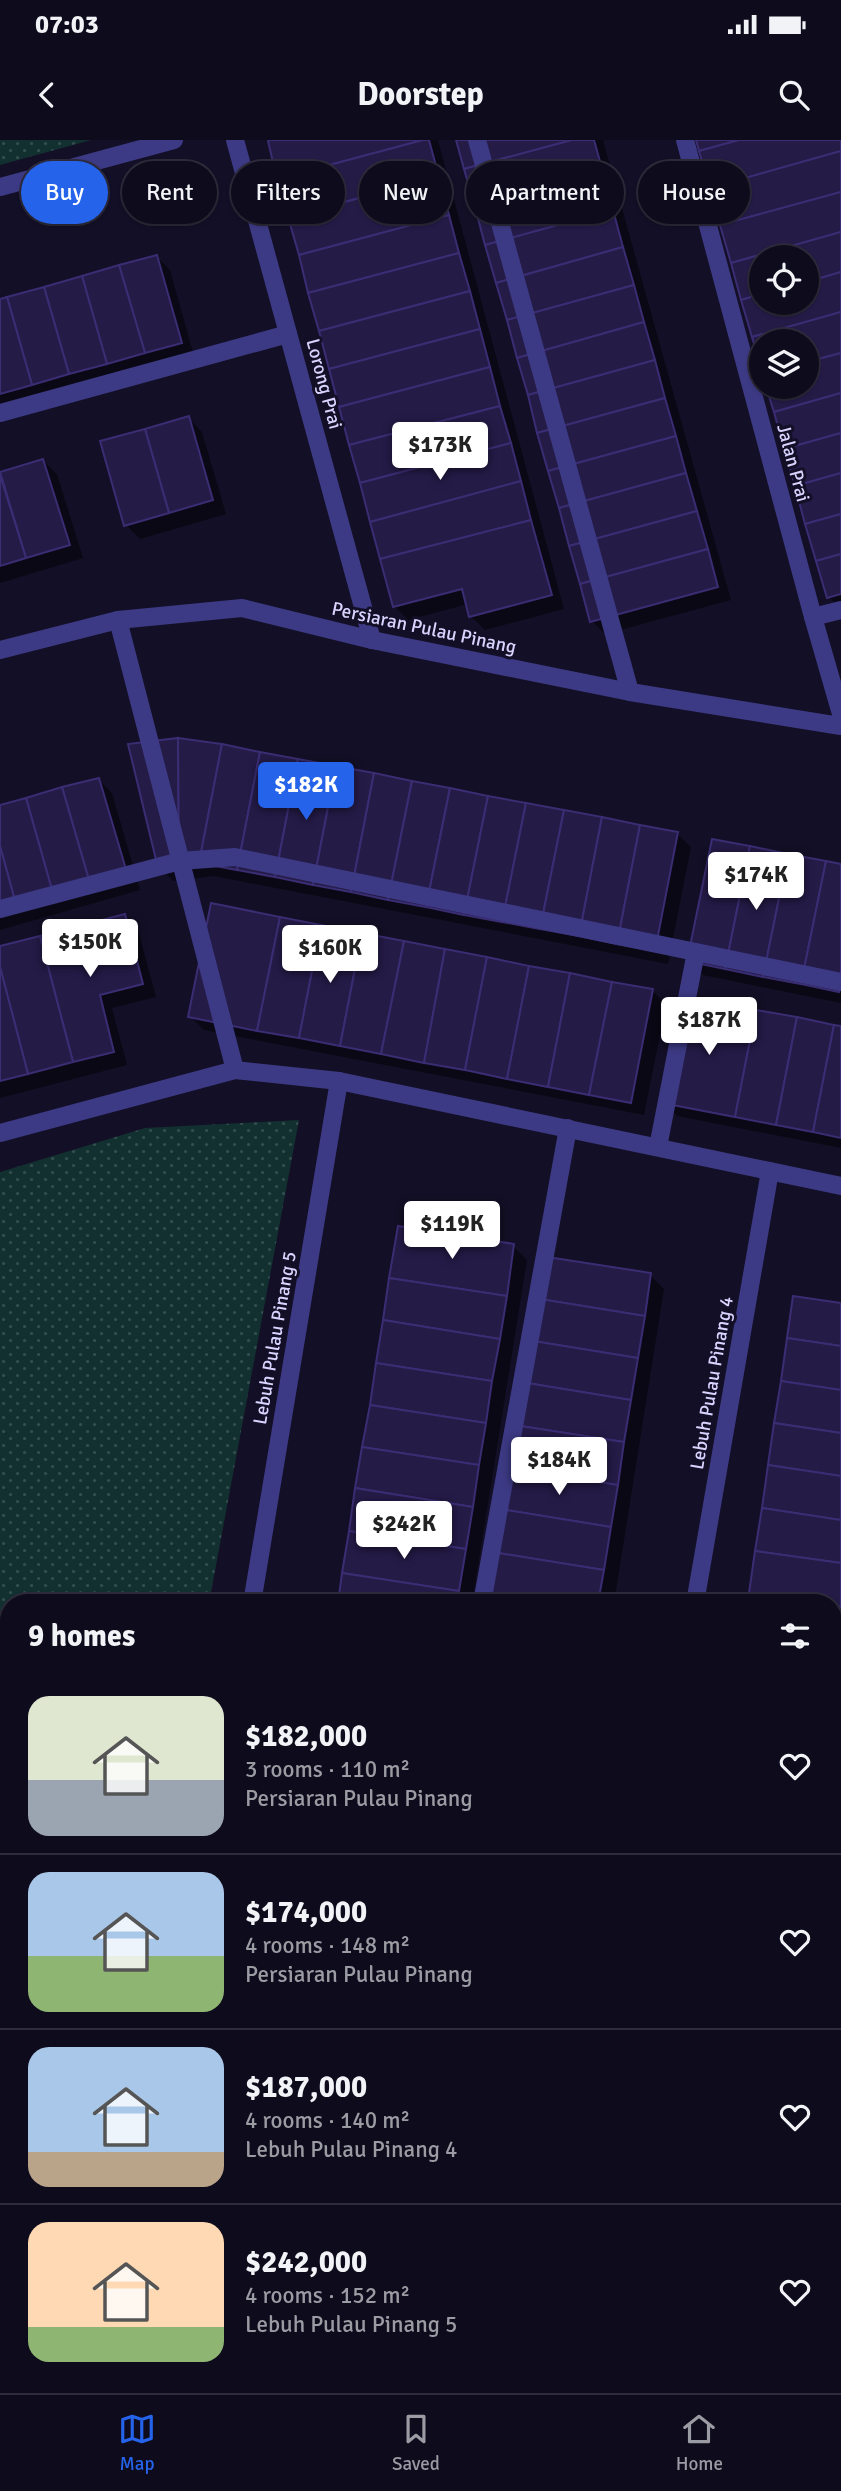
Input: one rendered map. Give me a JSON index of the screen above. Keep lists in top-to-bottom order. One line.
{"streets":{"street":["Lorong Prai","Jalan Prai","Persiaran Pulau Pinang","Lebuh Pulau Pinang 5","Lebuh Pulau Pinang 4"]},"crossings":[["Lorong Prai","Persiaran Pulau Pinang"]],"page":{"status":"07:03","header":"Doorstep","chip":["Buy","Rent","Filters","New","Apartment","House"],"price":["$173K","$182K","$174K","$150K","$160K","$187K","$119K","$184K","$242K"],"heading":"9 homes","list":[{"name":"$182,000","note":"3 rooms · 110 m² · Persiaran Pulau Pinang"},{"name":"$174,000","note":"4 rooms · 148 m² · Persiaran Pulau Pinang"},{"name":"$187,000","note":"4 rooms · 140 m² · Lebuh Pulau Pinang 4"},{"name":"$242,000","note":"4 rooms · 152 m² · Lebuh Pulau Pinang 5"}],"tabs":["Map","Saved","Home"]}}
